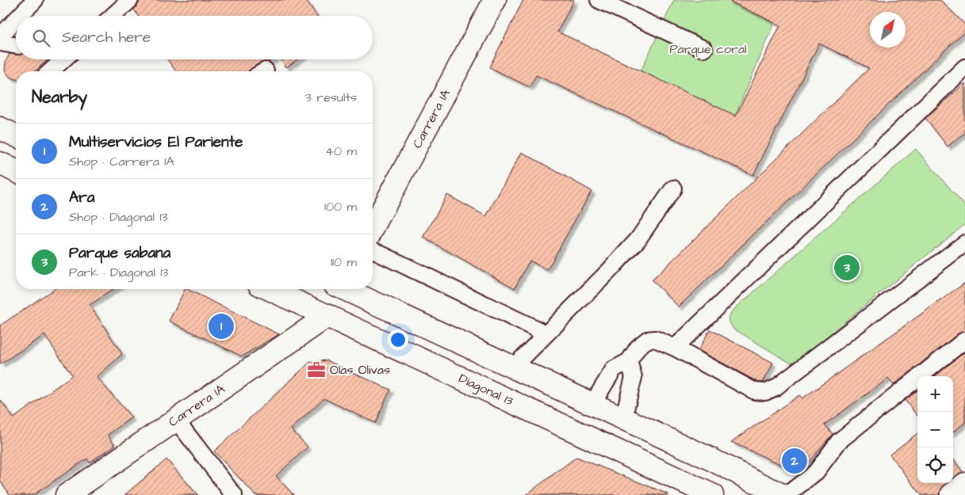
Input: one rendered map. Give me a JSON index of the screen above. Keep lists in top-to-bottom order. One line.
{"streets":{"main road":["Carrera 1A","Diagonal 13"]},"crossings":[["Carrera 1A","Diagonal 13"]],"parks":["Parque coral"],"places":{"office":["Olas Olivas"]},"north":"top right","page":{"search":"Search here","heading":["Nearby","3 results"],"list":[{"mark":"1","name":"Multiservicios El Pariente","note":"Shop · Carrera 1A","value":"40 m"},{"mark":"2","name":"Ara","note":"Shop · Diagonal 13","value":"100 m"},{"mark":"3","name":"Parque sabana","note":"Park · Diagonal 13","value":"110 m"}],"pins":["3","1","2"],"map_buttons":["+","−"]}}
